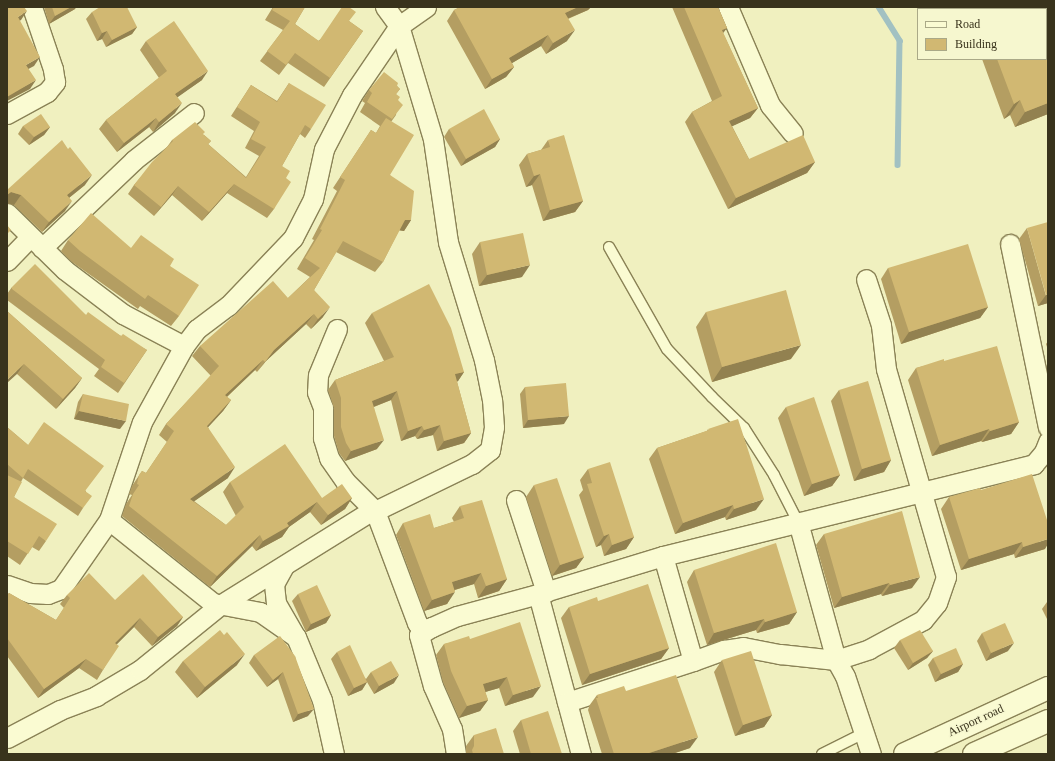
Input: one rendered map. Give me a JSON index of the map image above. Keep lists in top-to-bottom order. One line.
{"streets":{"main road":["Airport road"]},"legend":["Road","Building"]}
